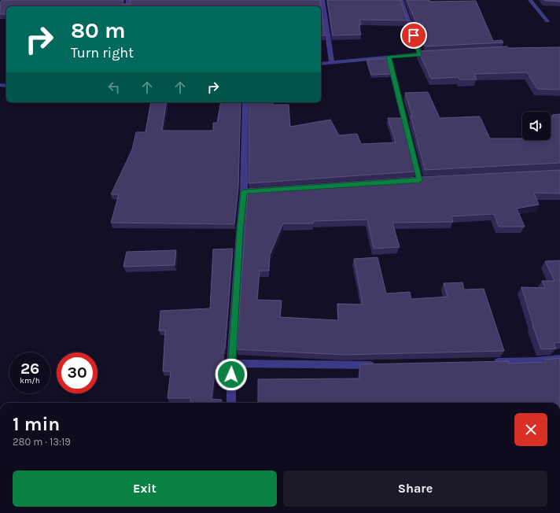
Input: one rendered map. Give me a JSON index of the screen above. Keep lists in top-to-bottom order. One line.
{"page":{"turn":["80 m","Turn right"],"speed":"26 km/h","limit":"30","heading":["1 min","280 m · 13:19"],"buttons":["Exit","Share"]}}
